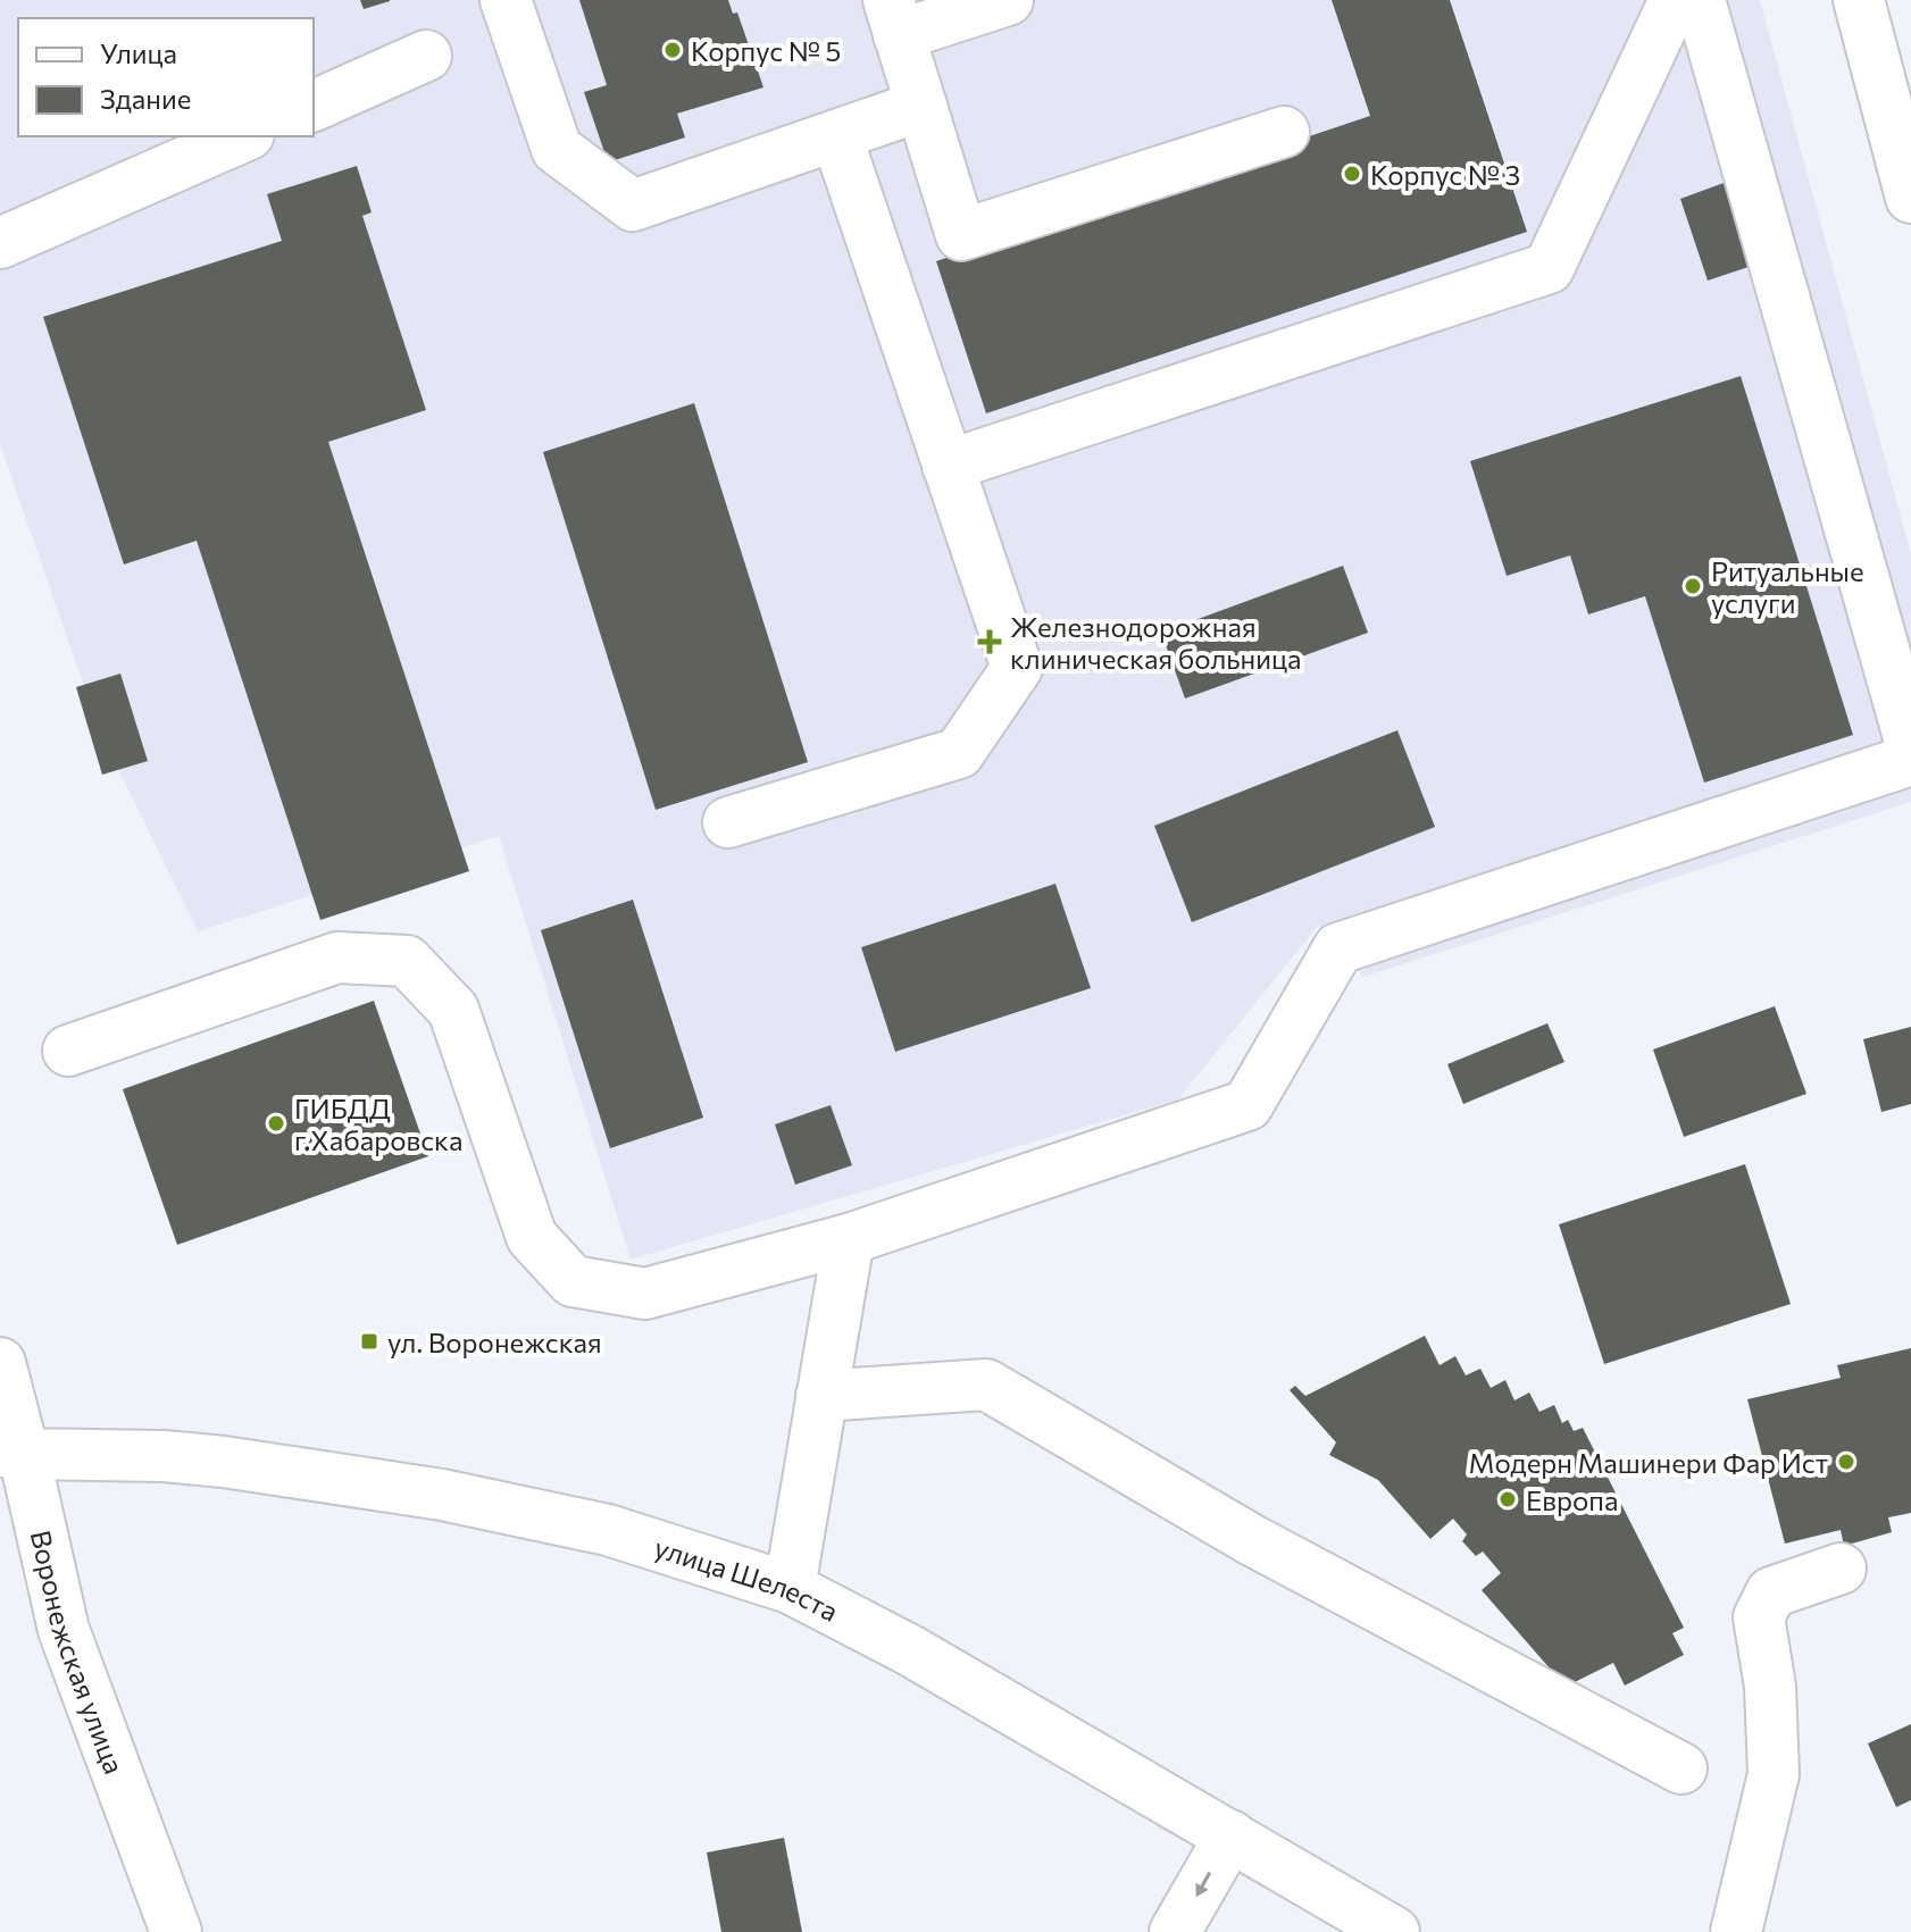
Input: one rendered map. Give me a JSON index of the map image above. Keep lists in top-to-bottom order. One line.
{"streets":{"main road":["улица Шелеста","Воронежская улица"]},"crossings":[["улица Шелеста","Воронежская улица"]],"places":{"other":["Корпус № 5","Корпус № 3","Ритуальные услуги","ГИБДД г.Хабаровска","Модерн Машинери Фар Ист","Европа"],"health":["Железнодорожная клиническая больница"],"transit":["ул. Воронежская"]},"legend":["Улица","Здание"]}
